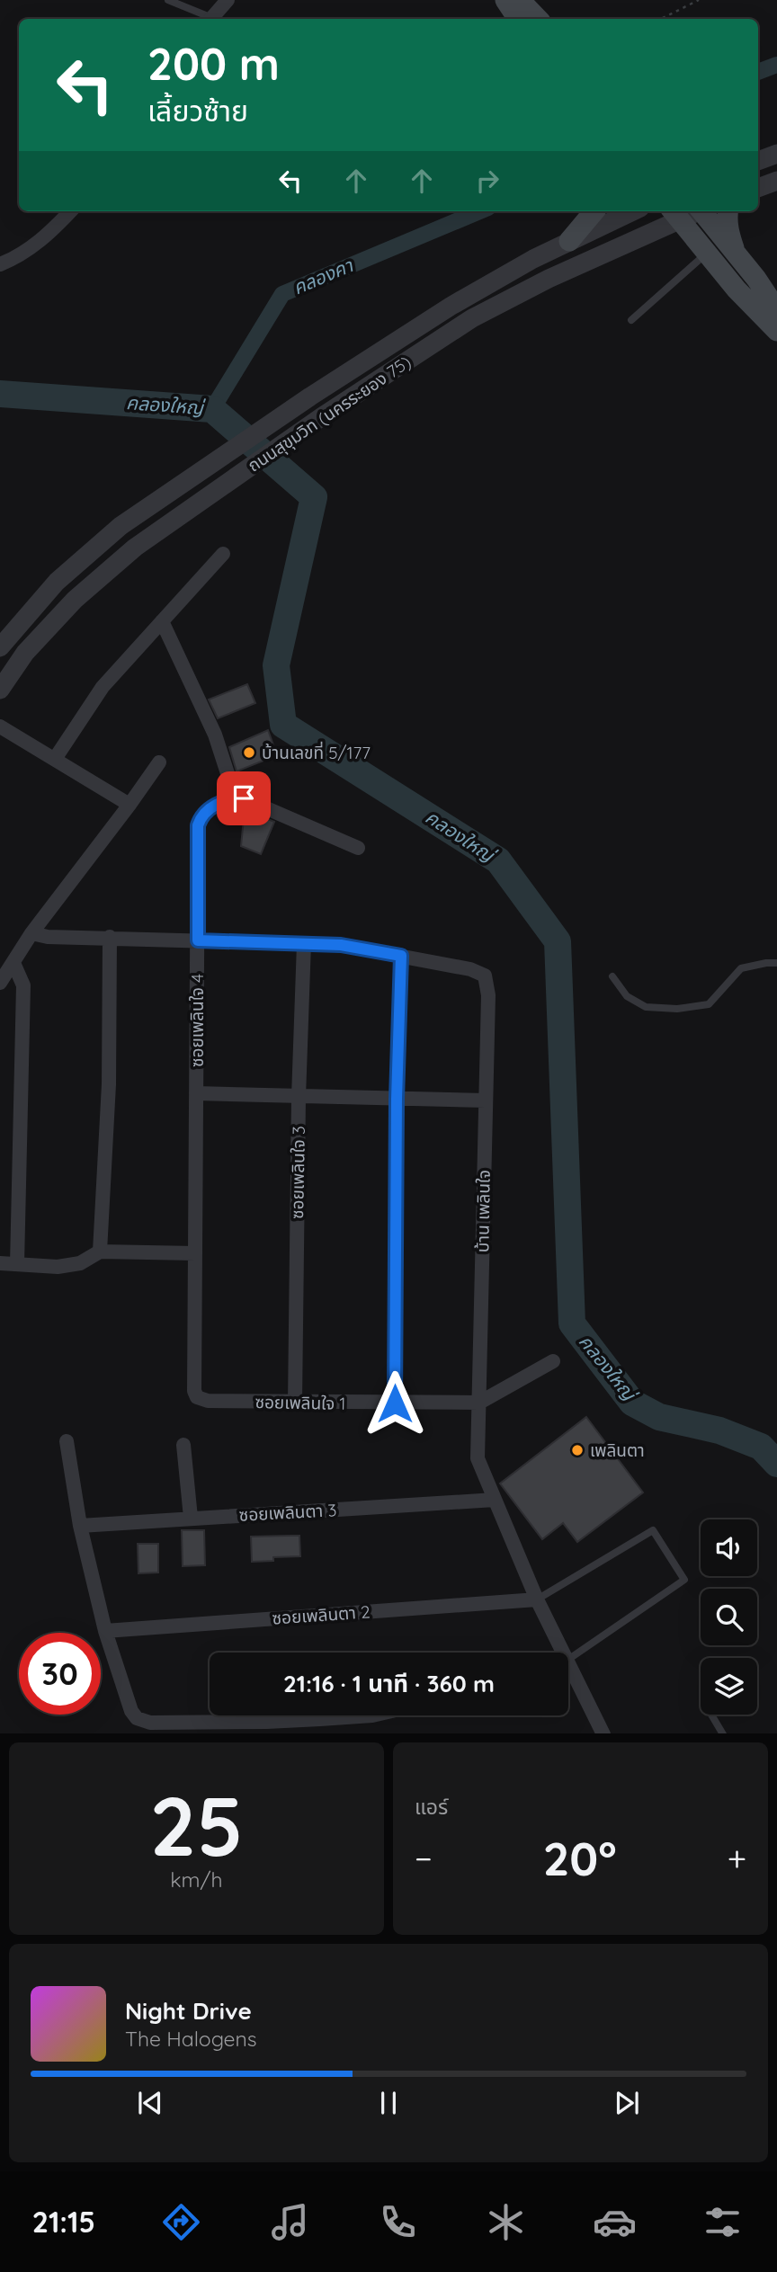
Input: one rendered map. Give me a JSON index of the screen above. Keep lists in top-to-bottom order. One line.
{"streets":{"street":["ถนนสุขุมวิท (นครระยอง 75)","ซอยเพลินใจ 4","ซอยเพลินใจ 3","บ้าน เพลินใจ","ซอยเพลินใจ 1","ซอยเพลินตา 3","ซอยเพลินตา 2"]},"crossings":[["ซอยเพลินใจ 4","ซอยเพลินใจ 1"],["ซอยเพลินใจ 3","ซอยเพลินใจ 1"],["บ้าน เพลินใจ","ซอยเพลินใจ 1"],["บ้าน เพลินใจ","ซอยเพลินตา 3"],["บ้าน เพลินใจ","ซอยเพลินตา 2"]],"water":["คลองคา","คลองใหญ่"],"places":["บ้านเลขที่ 5/177","เพลินตา"],"page":{"turn":["200 m","เลี้ยวซ้าย"],"limit":"30","trip":"21:16 · 1 นาที · 360 m","tile":[["25","km/h"],"แอร์"],"heat":["−","20°","+"],"song":["Night Drive","The Halogens"],"tabs":"21:15"}}
